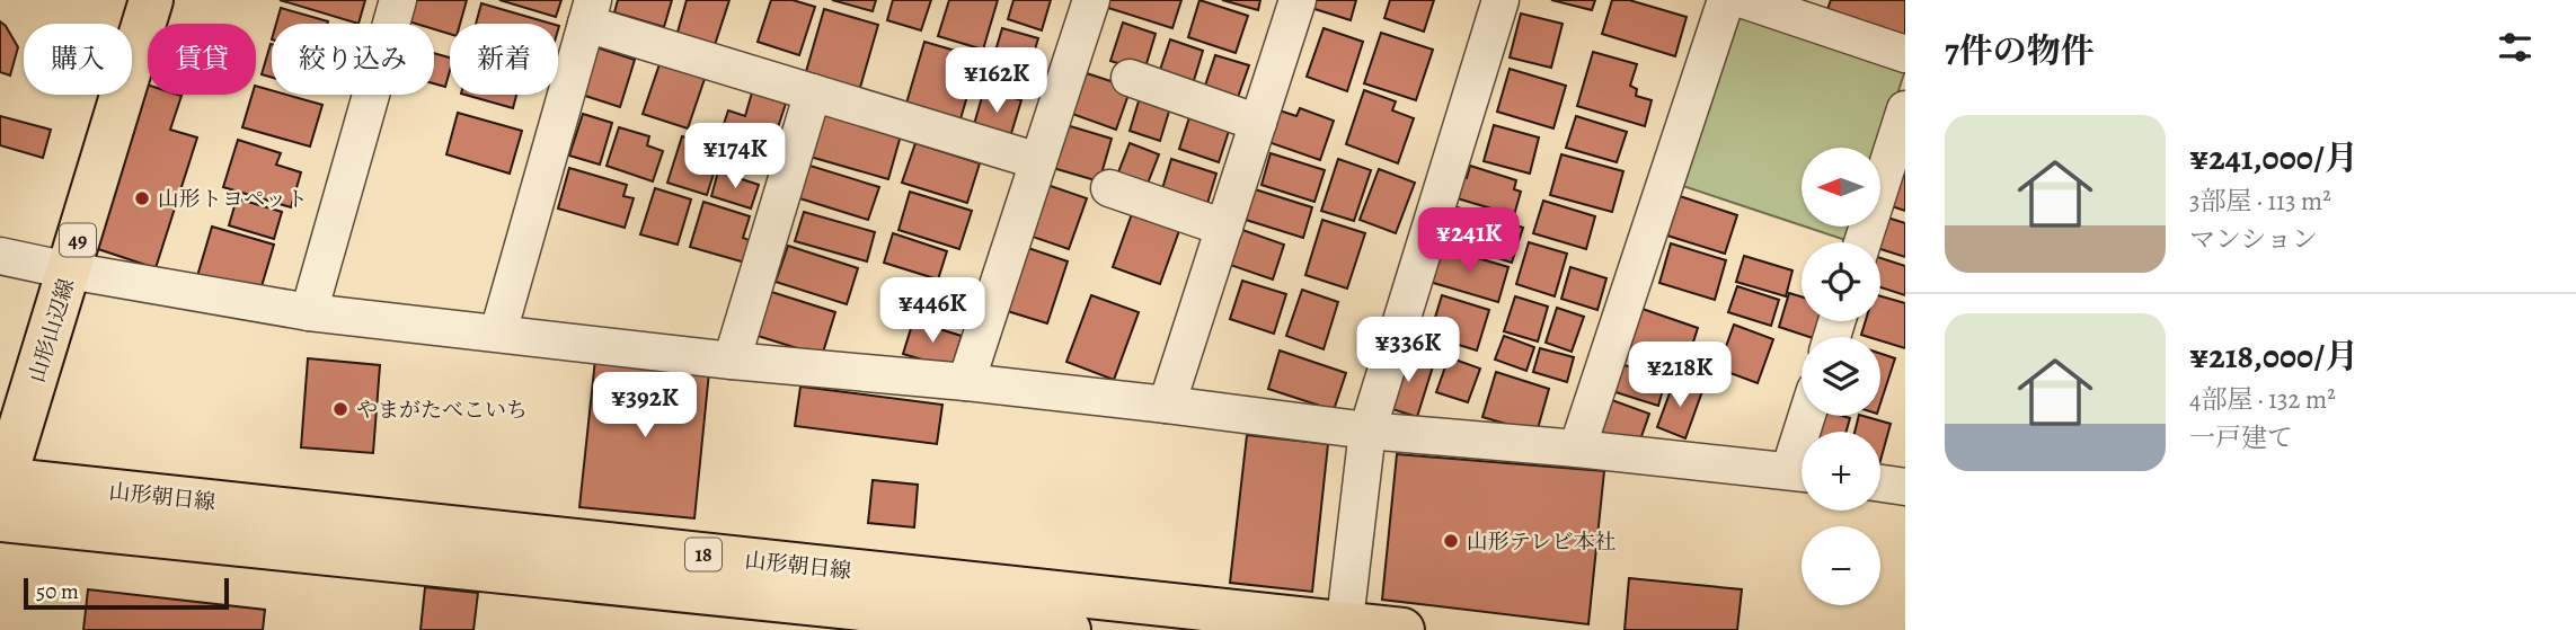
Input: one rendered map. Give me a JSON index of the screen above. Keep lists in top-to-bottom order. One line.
{"streets":{"main road":["49","山形山辺線","山形朝日線","18"]},"crossings":[["山形山辺線","山形朝日線"]],"places":["山形トヨペット","やまがたべこいち","山形テレビ本社"],"scale_bar":"50 m","north":"left","page":{"heading":"7件の物件","chip":["購入","賃貸","絞り込み","新着"],"price":["¥162K","¥174K","¥241K","¥446K","¥336K","¥218K","¥392K"],"list":[{"name":"¥241,000/月","note":"3部屋 · 113 m² · マンション"},{"name":"¥218,000/月","note":"4部屋 · 132 m² · 一戸建て"}],"map_buttons":["+","−"],"scale":"50 m"}}
